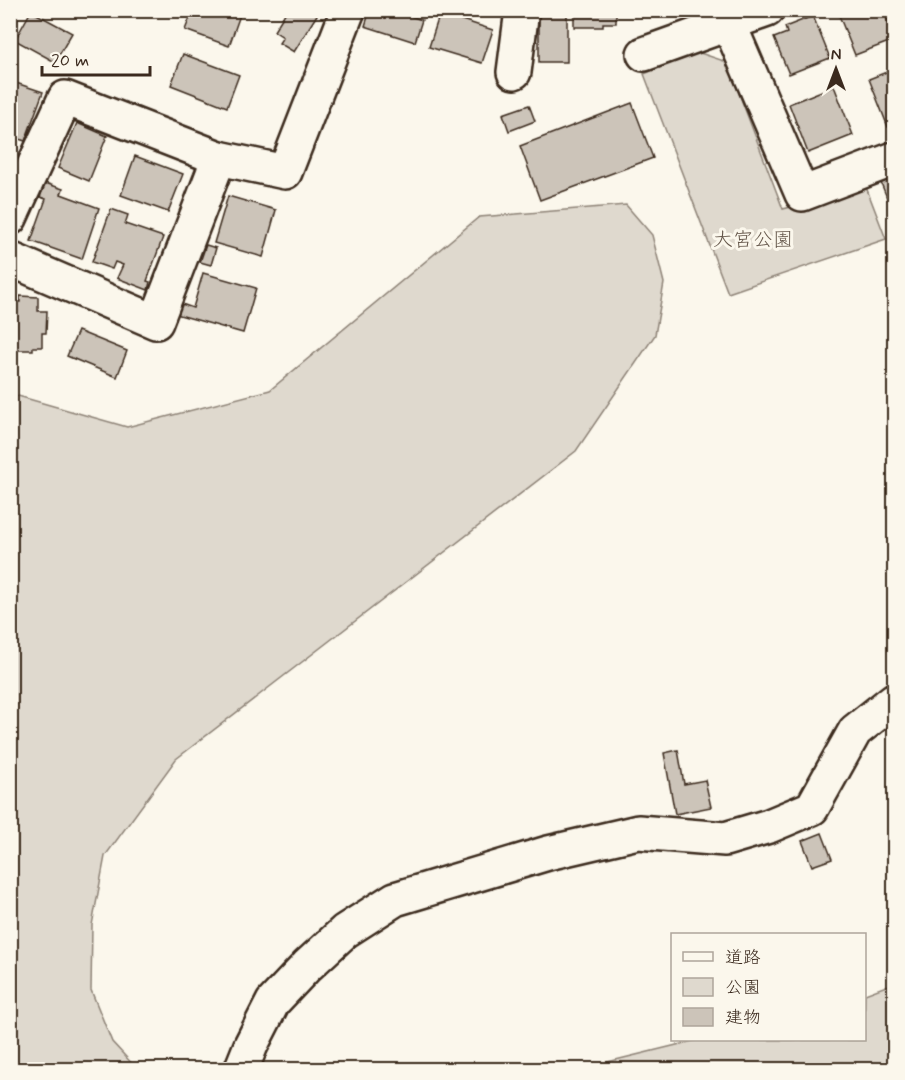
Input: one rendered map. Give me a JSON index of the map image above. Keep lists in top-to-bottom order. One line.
{"parks":["大宮公園"],"legend":["道路","公園","建物"],"scale_bar":"20 m","north":"top"}
